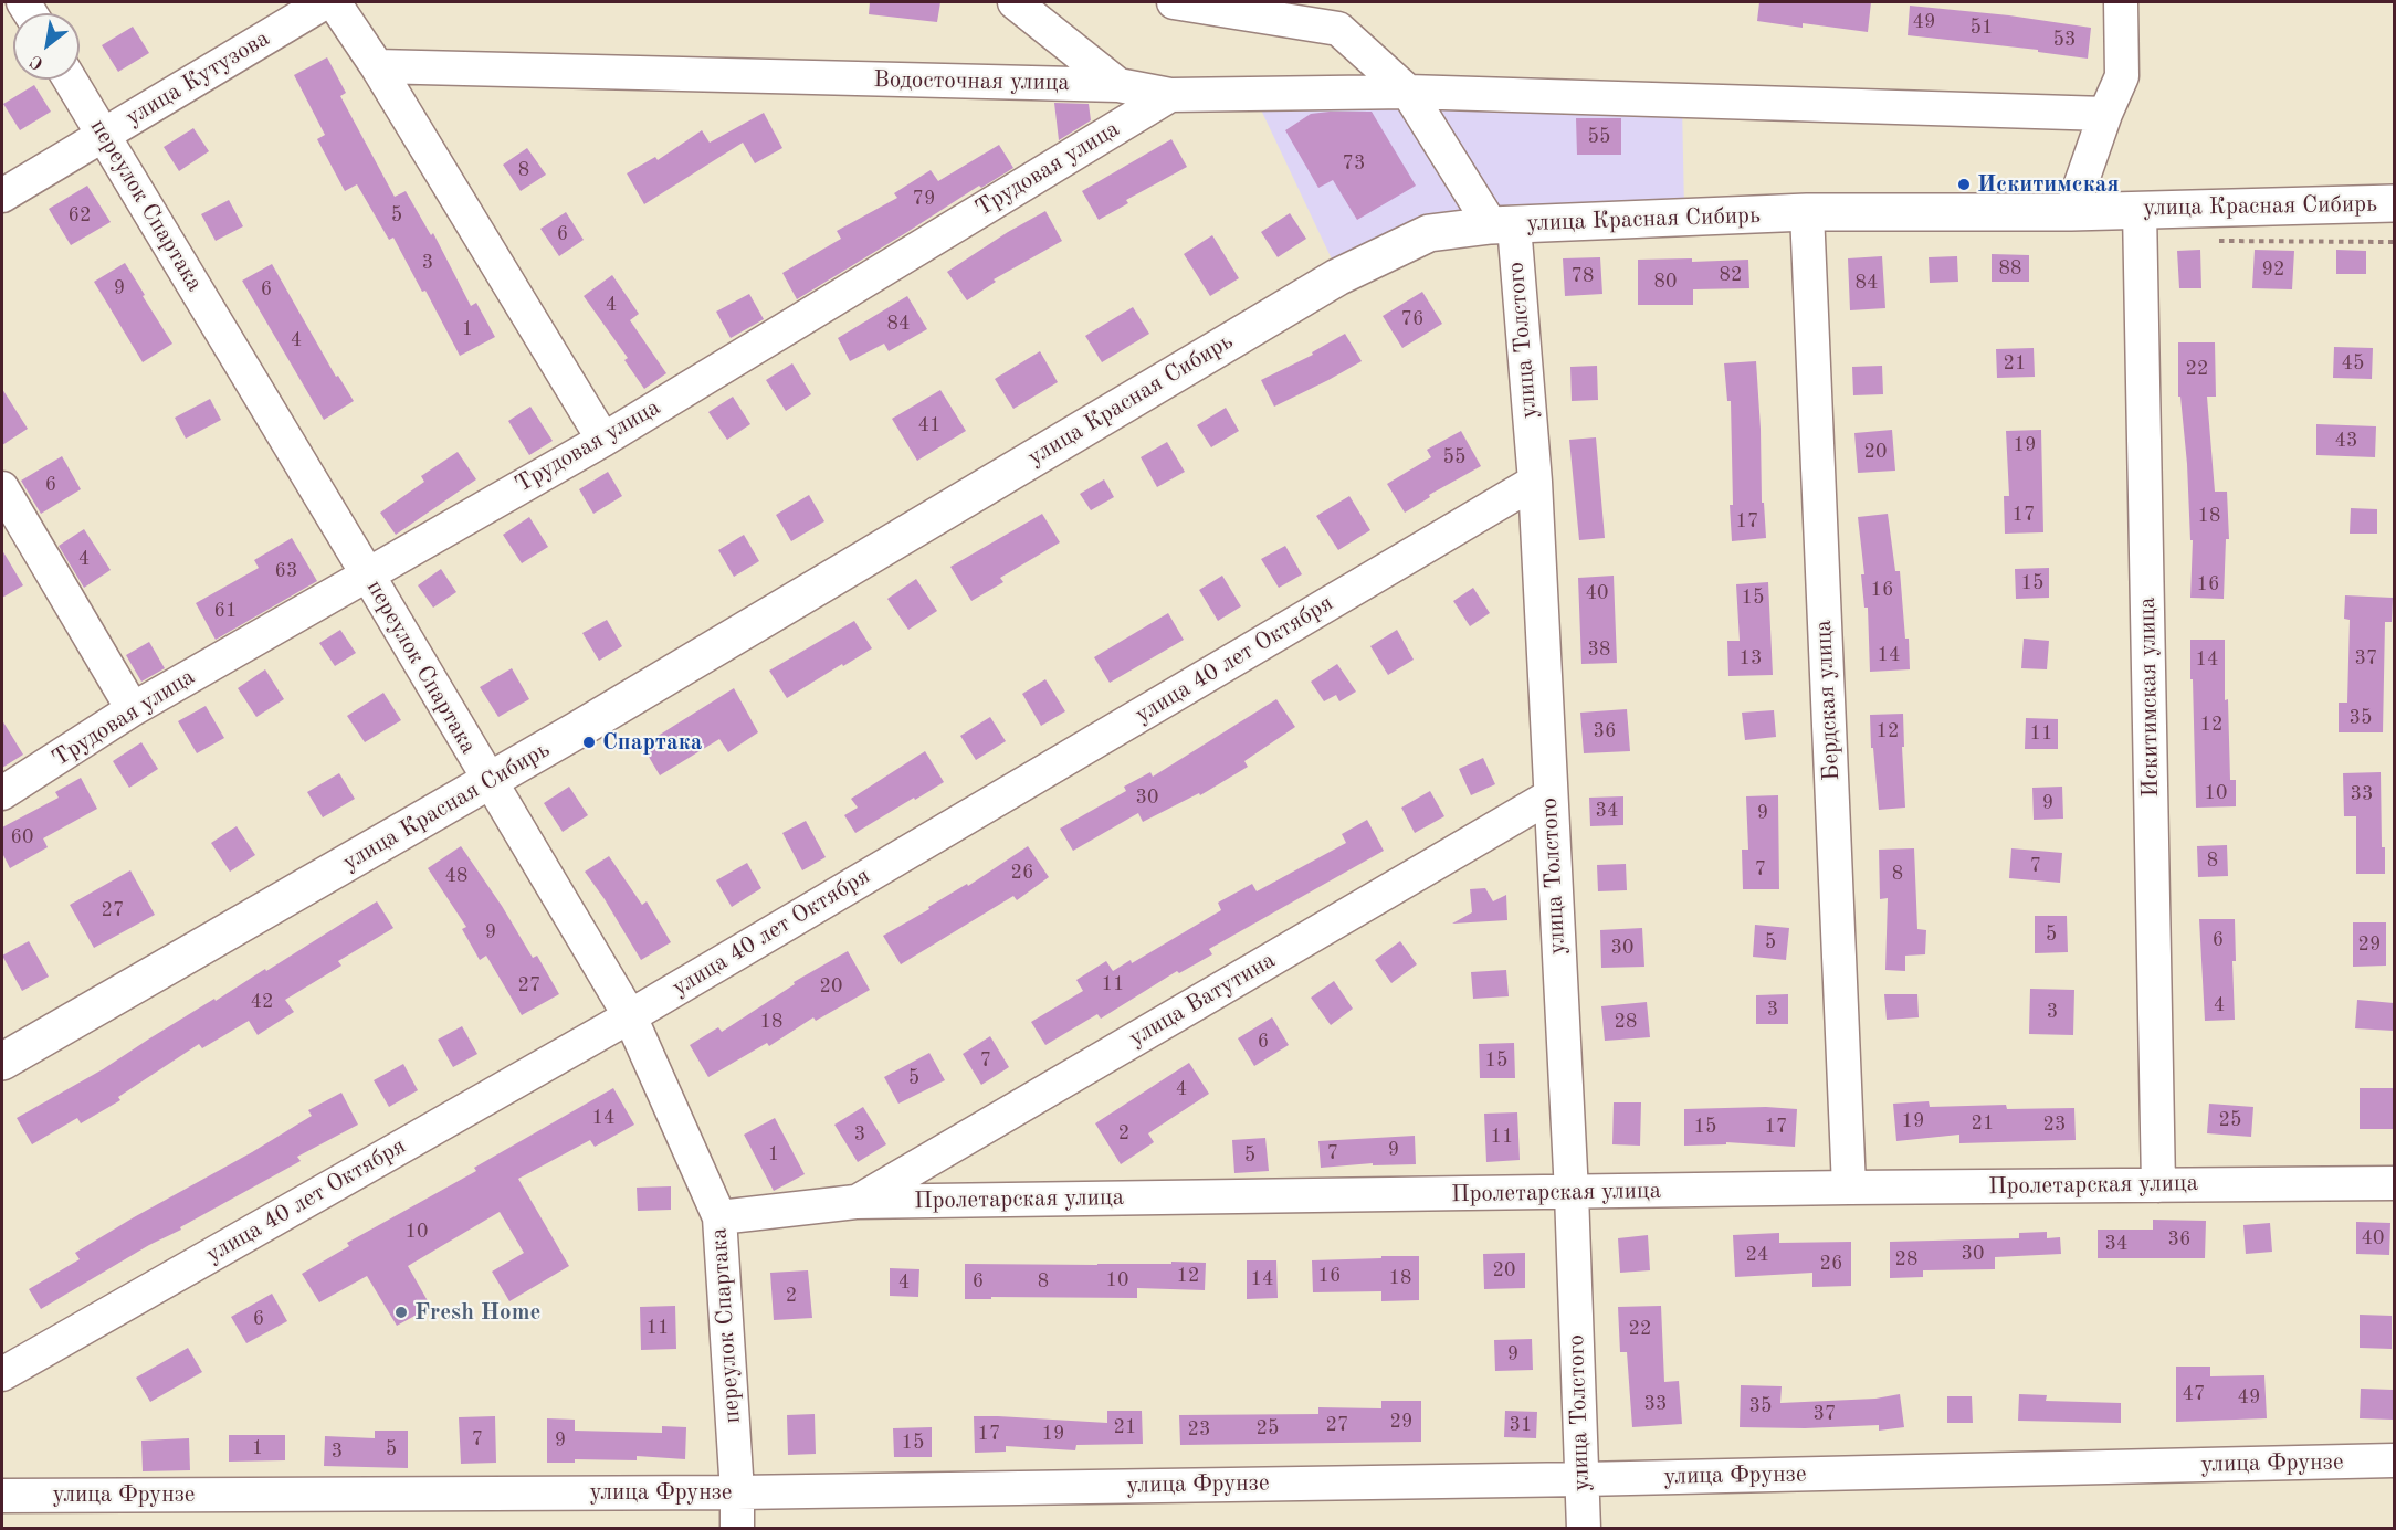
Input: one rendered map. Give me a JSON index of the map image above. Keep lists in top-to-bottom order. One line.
{"streets":{"main road":["улица Красная Сибирь"],"street":["улица Кутузова","Водосточная улица","Трудовая улица","переулок Спартака","улица Толстого","улица 40 лет Октября","Искитимская улица","Бердская улица","улица Ватутина","Пролетарская улица","улица Фрунзе"]},"crossings":[["улица Кутузова","переулок Спартака"],["Водосточная улица","Трудовая улица"],["Трудовая улица","переулок Спартака"],["переулок Спартака","улица Красная Сибирь"],["переулок Спартака","улица 40 лет Октября"],["переулок Спартака","Пролетарская улица"],["переулок Спартака","улица Фрунзе"],["улица Красная Сибирь","улица Толстого"],["улица Красная Сибирь","Искитимская улица"],["улица Красная Сибирь","Бердская улица"],["улица Толстого","улица 40 лет Октября"],["улица Толстого","улица Ватутина"],["улица Толстого","Пролетарская улица"],["улица Толстого","улица Фрунзе"],["Искитимская улица","Пролетарская улица"],["Бердская улица","Пролетарская улица"],["улица Ватутина","Пролетарская улица"]],"places":["Искитимская","Спартака","Fresh Home"],"house_numbers":["49","51","53","55","73","8","79","62","5","6","3","88","92","82","78","80","84","9","6","4","76","84","1","4","21","45","22","41","43","19","20","55","6","17","18","17","4","63","15","16","16","40","15","61","38","14","13","37","14","35","12","36","12","11","10","33","30","9","34","9","60","8","7","7","26","8","48","27","9","5","6","5","29","30","11","27","20","42","4","3","3","18","28","6","7","15","5","4","14","25","19","21","23","15","17","2","3","11","9","7","1","5","10","40","36","34","30","24","28","26","20","12","16","18","14","10","6","8","4","2","6","11","22","9","47","49","33","35","37","29","27","31","21","25","23","17","19","7","9","15","1","5","3"],"north":"bottom left"}
